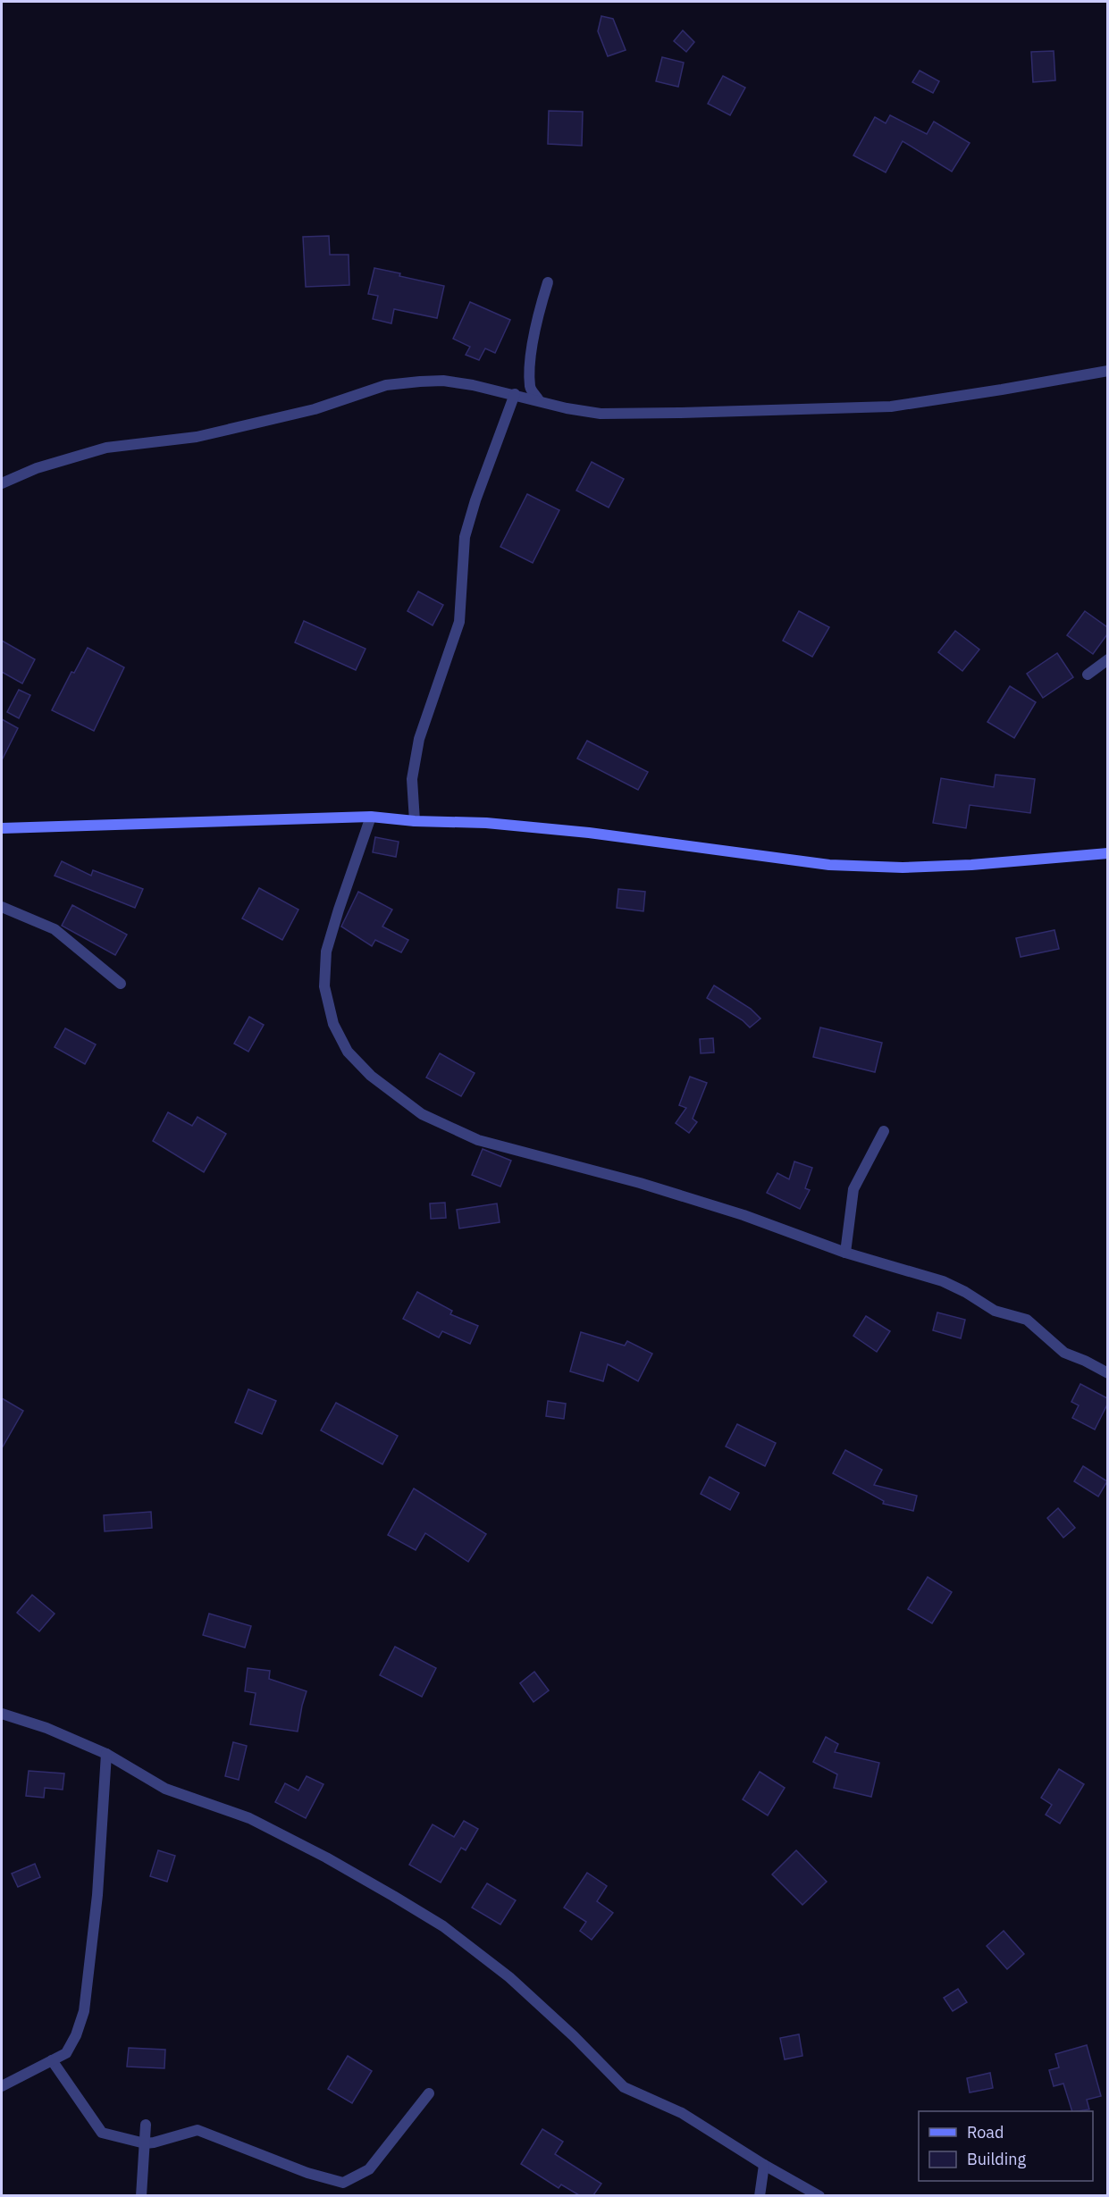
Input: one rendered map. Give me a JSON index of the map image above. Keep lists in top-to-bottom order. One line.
{"legend":["Road","Building"]}
